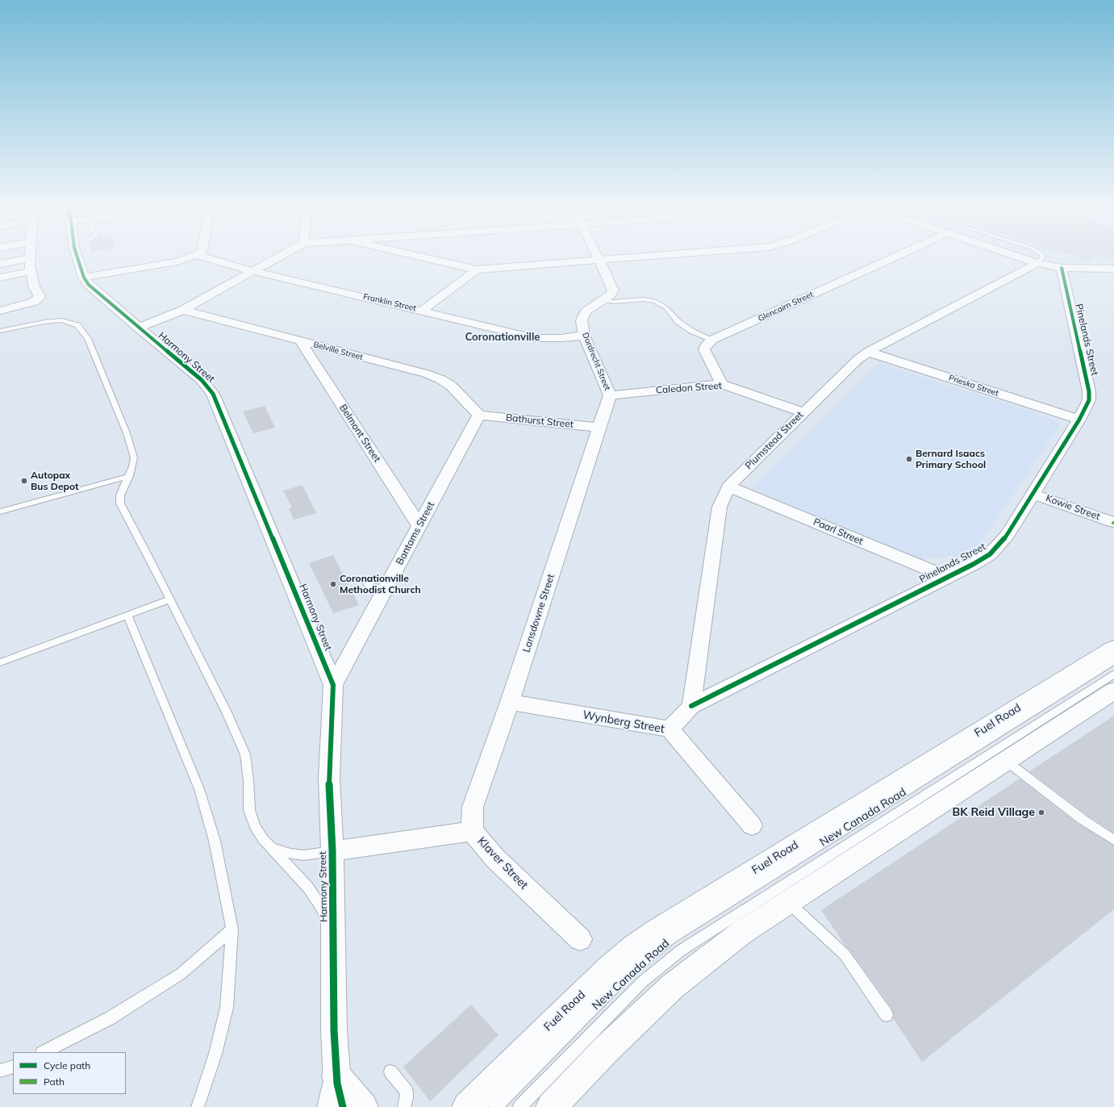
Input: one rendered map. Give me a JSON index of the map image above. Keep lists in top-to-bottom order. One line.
{"streets":{"main road":["Fuel Road"],"street":["Franklin Street","Glencairn Street","Pinelands Street","Belville Street","Harmony Street","Dordrecht Street","Prieska Street","Caledon Street","Bathurst Street","Belmont Street","Plumstead Street","Kowie Street","Paarl Street","Bantams Street","Lansdowne Street","Wynberg Street","Klaver Street"],"lane":["New Canada Road"]},"crossings":[["Franklin Street","Dordrecht Street"],["Pinelands Street","Prieska Street"],["Pinelands Street","Plumstead Street"],["Pinelands Street","Kowie Street"],["Pinelands Street","Paarl Street"],["Belville Street","Bathurst Street"],["Belville Street","Belmont Street"],["Belville Street","Bantams Street"],["Harmony Street","Bantams Street"],["Harmony Street","Klaver Street"],["Dordrecht Street","Caledon Street"],["Dordrecht Street","Lansdowne Street"],["Prieska Street","Plumstead Street"],["Caledon Street","Plumstead Street"],["Caledon Street","Lansdowne Street"],["Bathurst Street","Bantams Street"],["Bathurst Street","Lansdowne Street"],["Belmont Street","Bantams Street"],["Plumstead Street","Paarl Street"],["Lansdowne Street","Wynberg Street"],["Lansdowne Street","Klaver Street"]],"districts":["Coronationville"],"places":["Bernard Isaacs Primary School","Autopax Bus Depot","Coronationville Methodist Church","BK Reid Village"],"legend":["Cycle path","Path"]}
